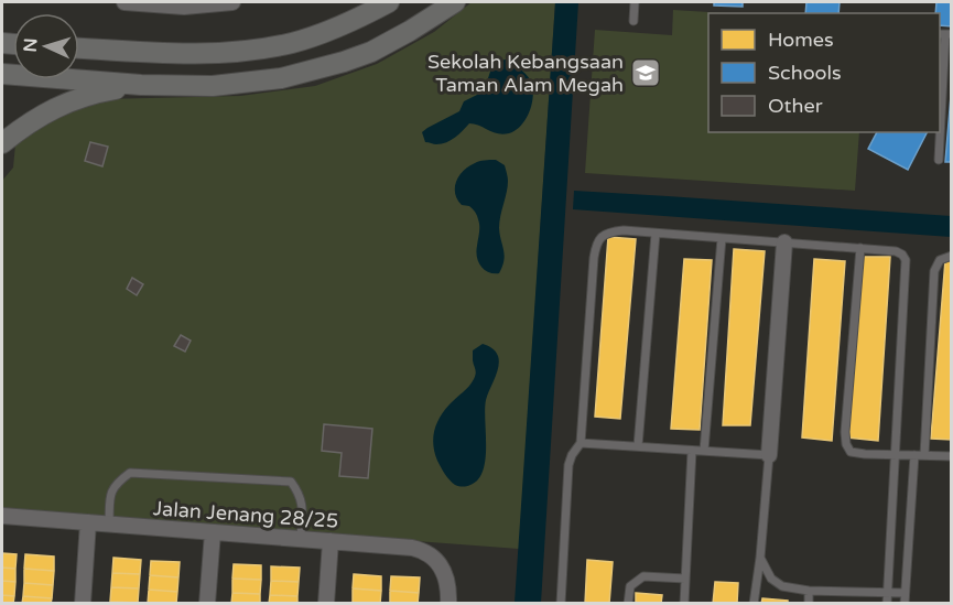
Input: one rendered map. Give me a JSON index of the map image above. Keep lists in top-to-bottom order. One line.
{"streets":{"street":["Jalan Jenang 28/25"]},"places":{"school or university":["Sekolah Kebangsaan Taman Alam Megah"]},"legend":["Homes","Schools","Other"],"north":"left"}
